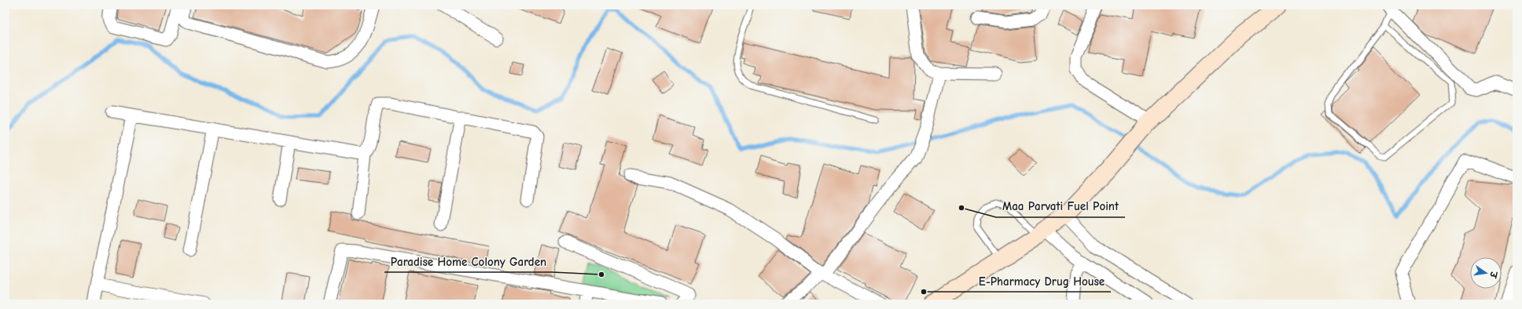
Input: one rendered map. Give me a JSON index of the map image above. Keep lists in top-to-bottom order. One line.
{"places":["Maa Parvati Fuel Point","Paradise Home Colony Garden","E-Pharmacy Drug House"],"north":"right"}
